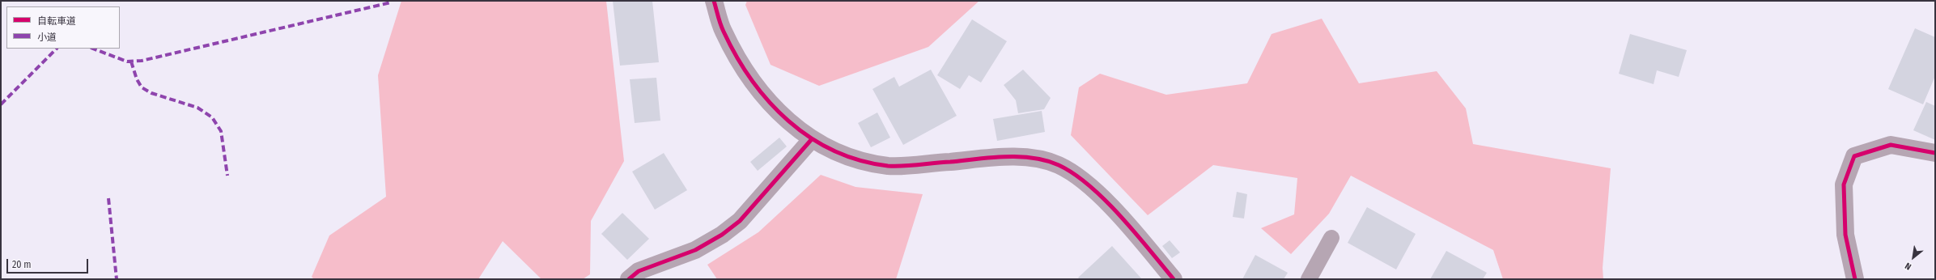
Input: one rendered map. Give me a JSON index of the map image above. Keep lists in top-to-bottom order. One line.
{"legend":["自転車道","小道"],"scale_bar":"20 m","north":"bottom left"}
